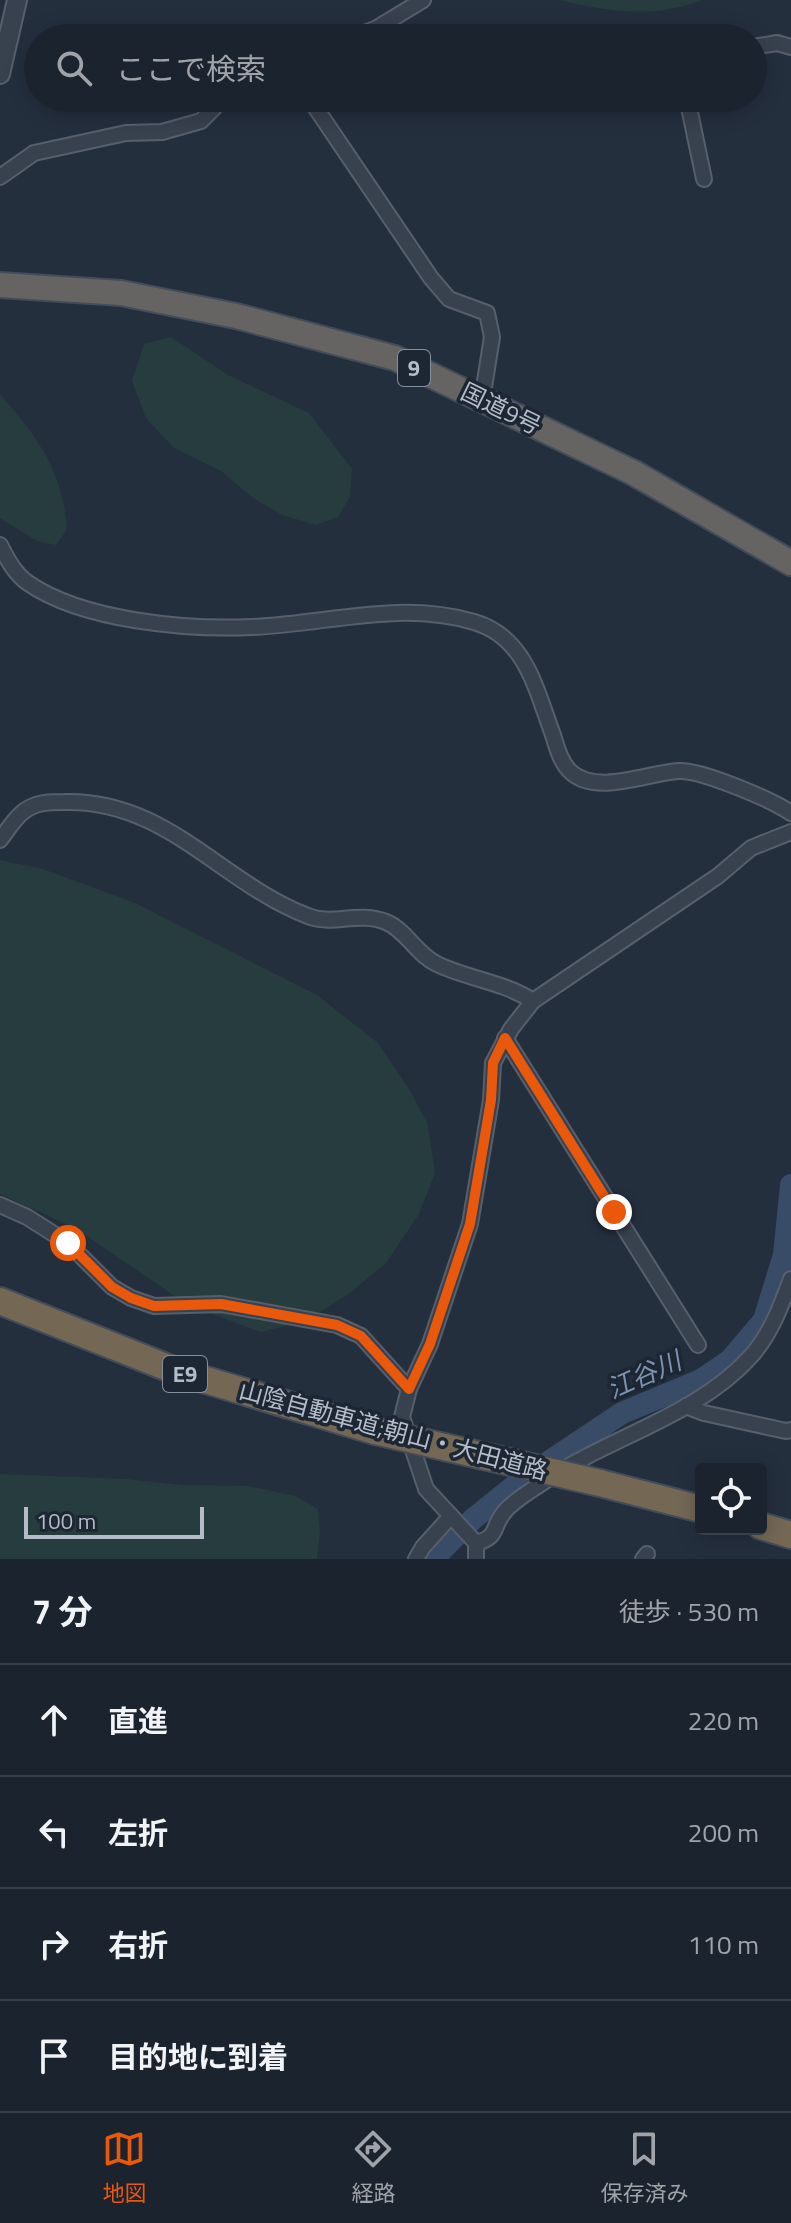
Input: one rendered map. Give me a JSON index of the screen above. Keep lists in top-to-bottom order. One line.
{"streets":{"highway":["9","国道9号","E9","山陰自動車道;朝山・大田道路"]},"water":["江谷川"],"scale_bar":"100 m","page":{"search":"ここで検索","scale":"100 m","heading":["7 分","徒歩 · 530 m"],"list":[["直進","220 m"],["左折","200 m"],["右折","110 m"],"目的地に到着"],"nav":["地図","経路","保存済み"]}}
